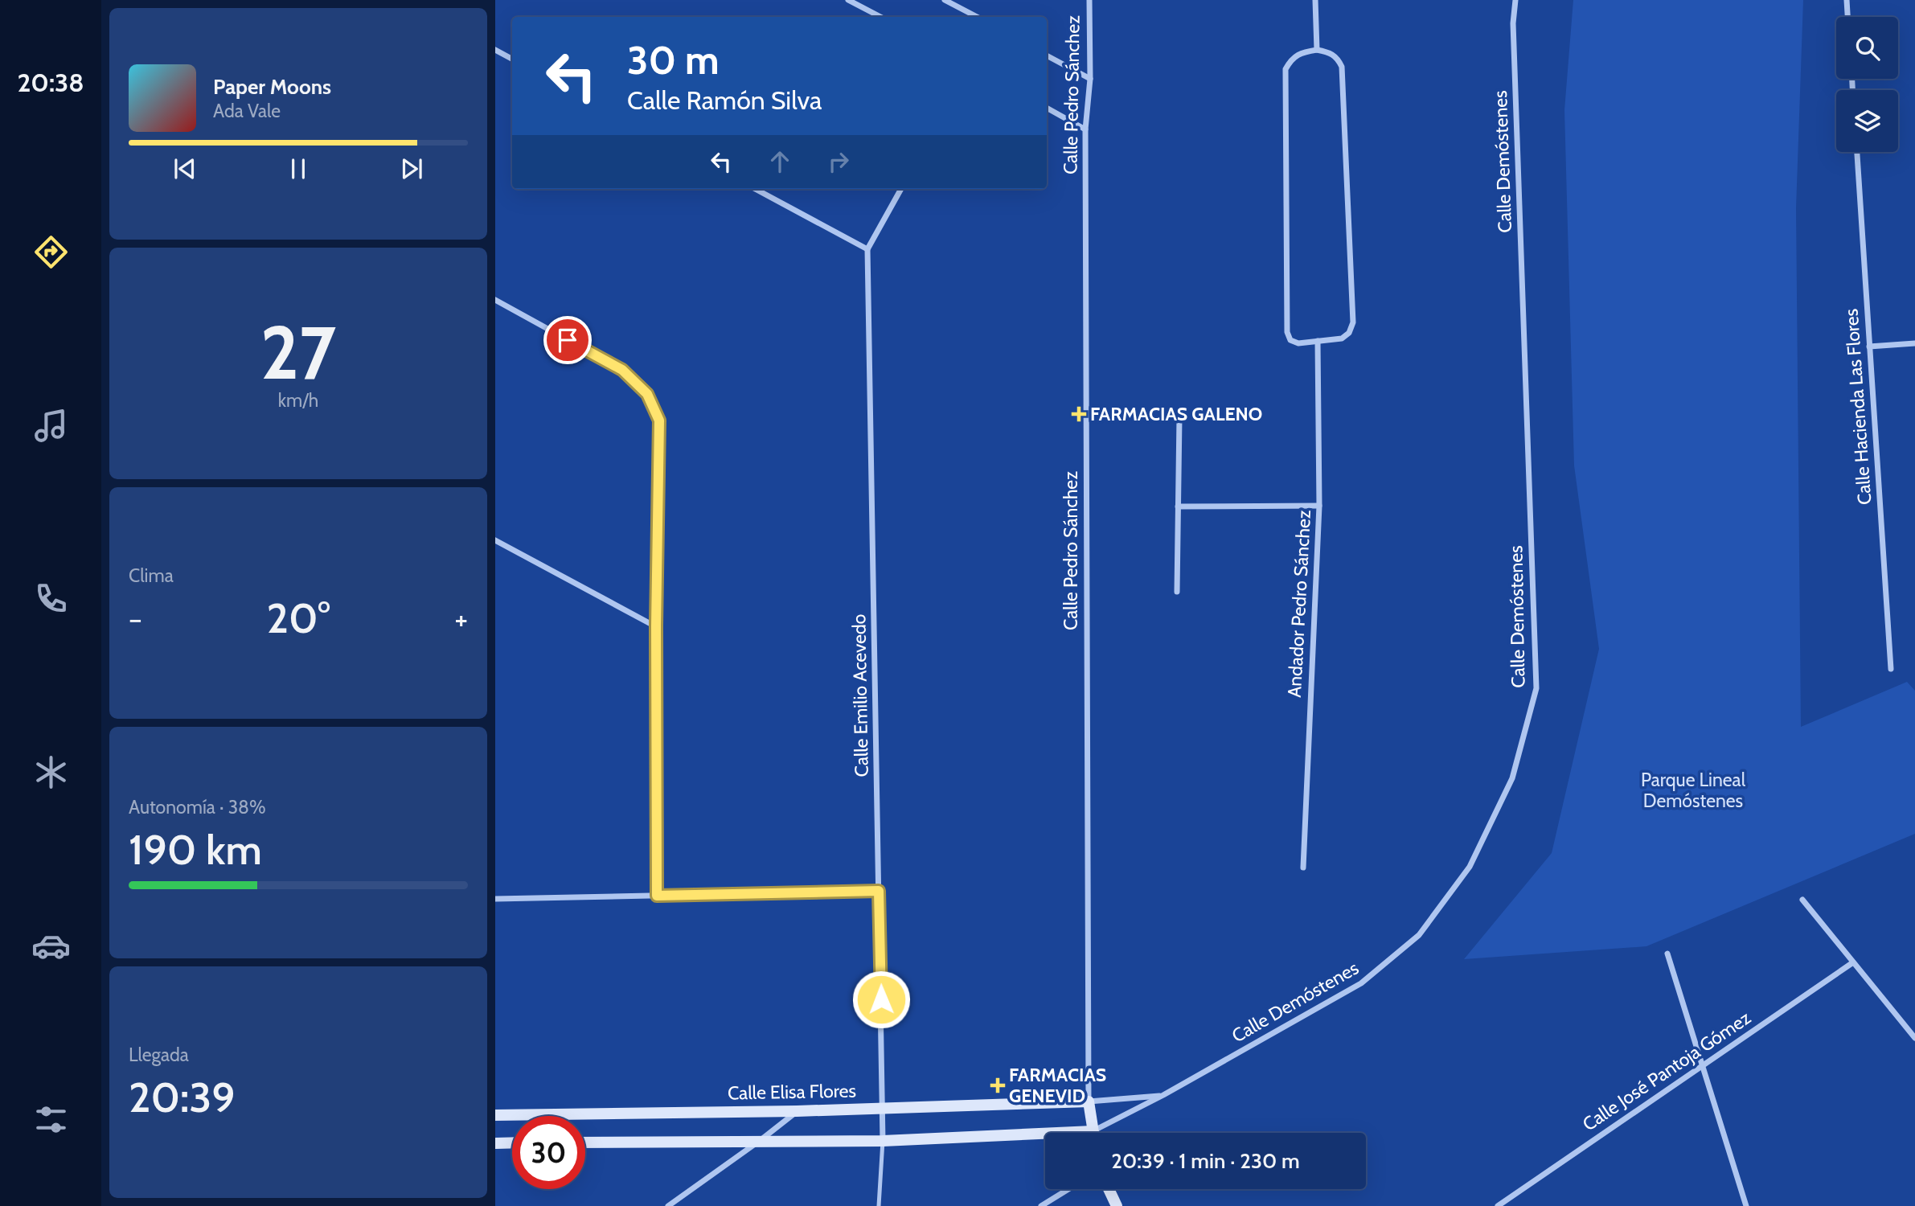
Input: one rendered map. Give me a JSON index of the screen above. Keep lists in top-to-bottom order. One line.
{"streets":{"street":["Calle Pedro Sánchez","Calle Demóstenes","Calle Hacienda Las Flores","Andador Pedro Sánchez","Calle Emilio Acevedo","Calle José Pantoja Gómez","Calle Elisa Flores"]},"crossings":[["Calle Pedro Sánchez","Calle Demóstenes"],["Calle Pedro Sánchez","Calle Elisa Flores"],["Calle Demóstenes","Calle Elisa Flores"],["Calle Emilio Acevedo","Calle Elisa Flores"]],"parks":["Parque Lineal Demóstenes"],"places":{"health":["FARMACIAS GALENO","FARMACIAS GENEVID"]},"page":{"tabs":"20:38","turn":["30 m","Calle Ramón Silva"],"song":["Paper Moons","Ada Vale"],"tile":[["27","km/h"],"Clima",["Autonomía · 38%","190 km"],["Llegada","20:39"]],"heat":["−","20°","+"],"limit":"30","trip":"20:39 · 1 min · 230 m"}}
